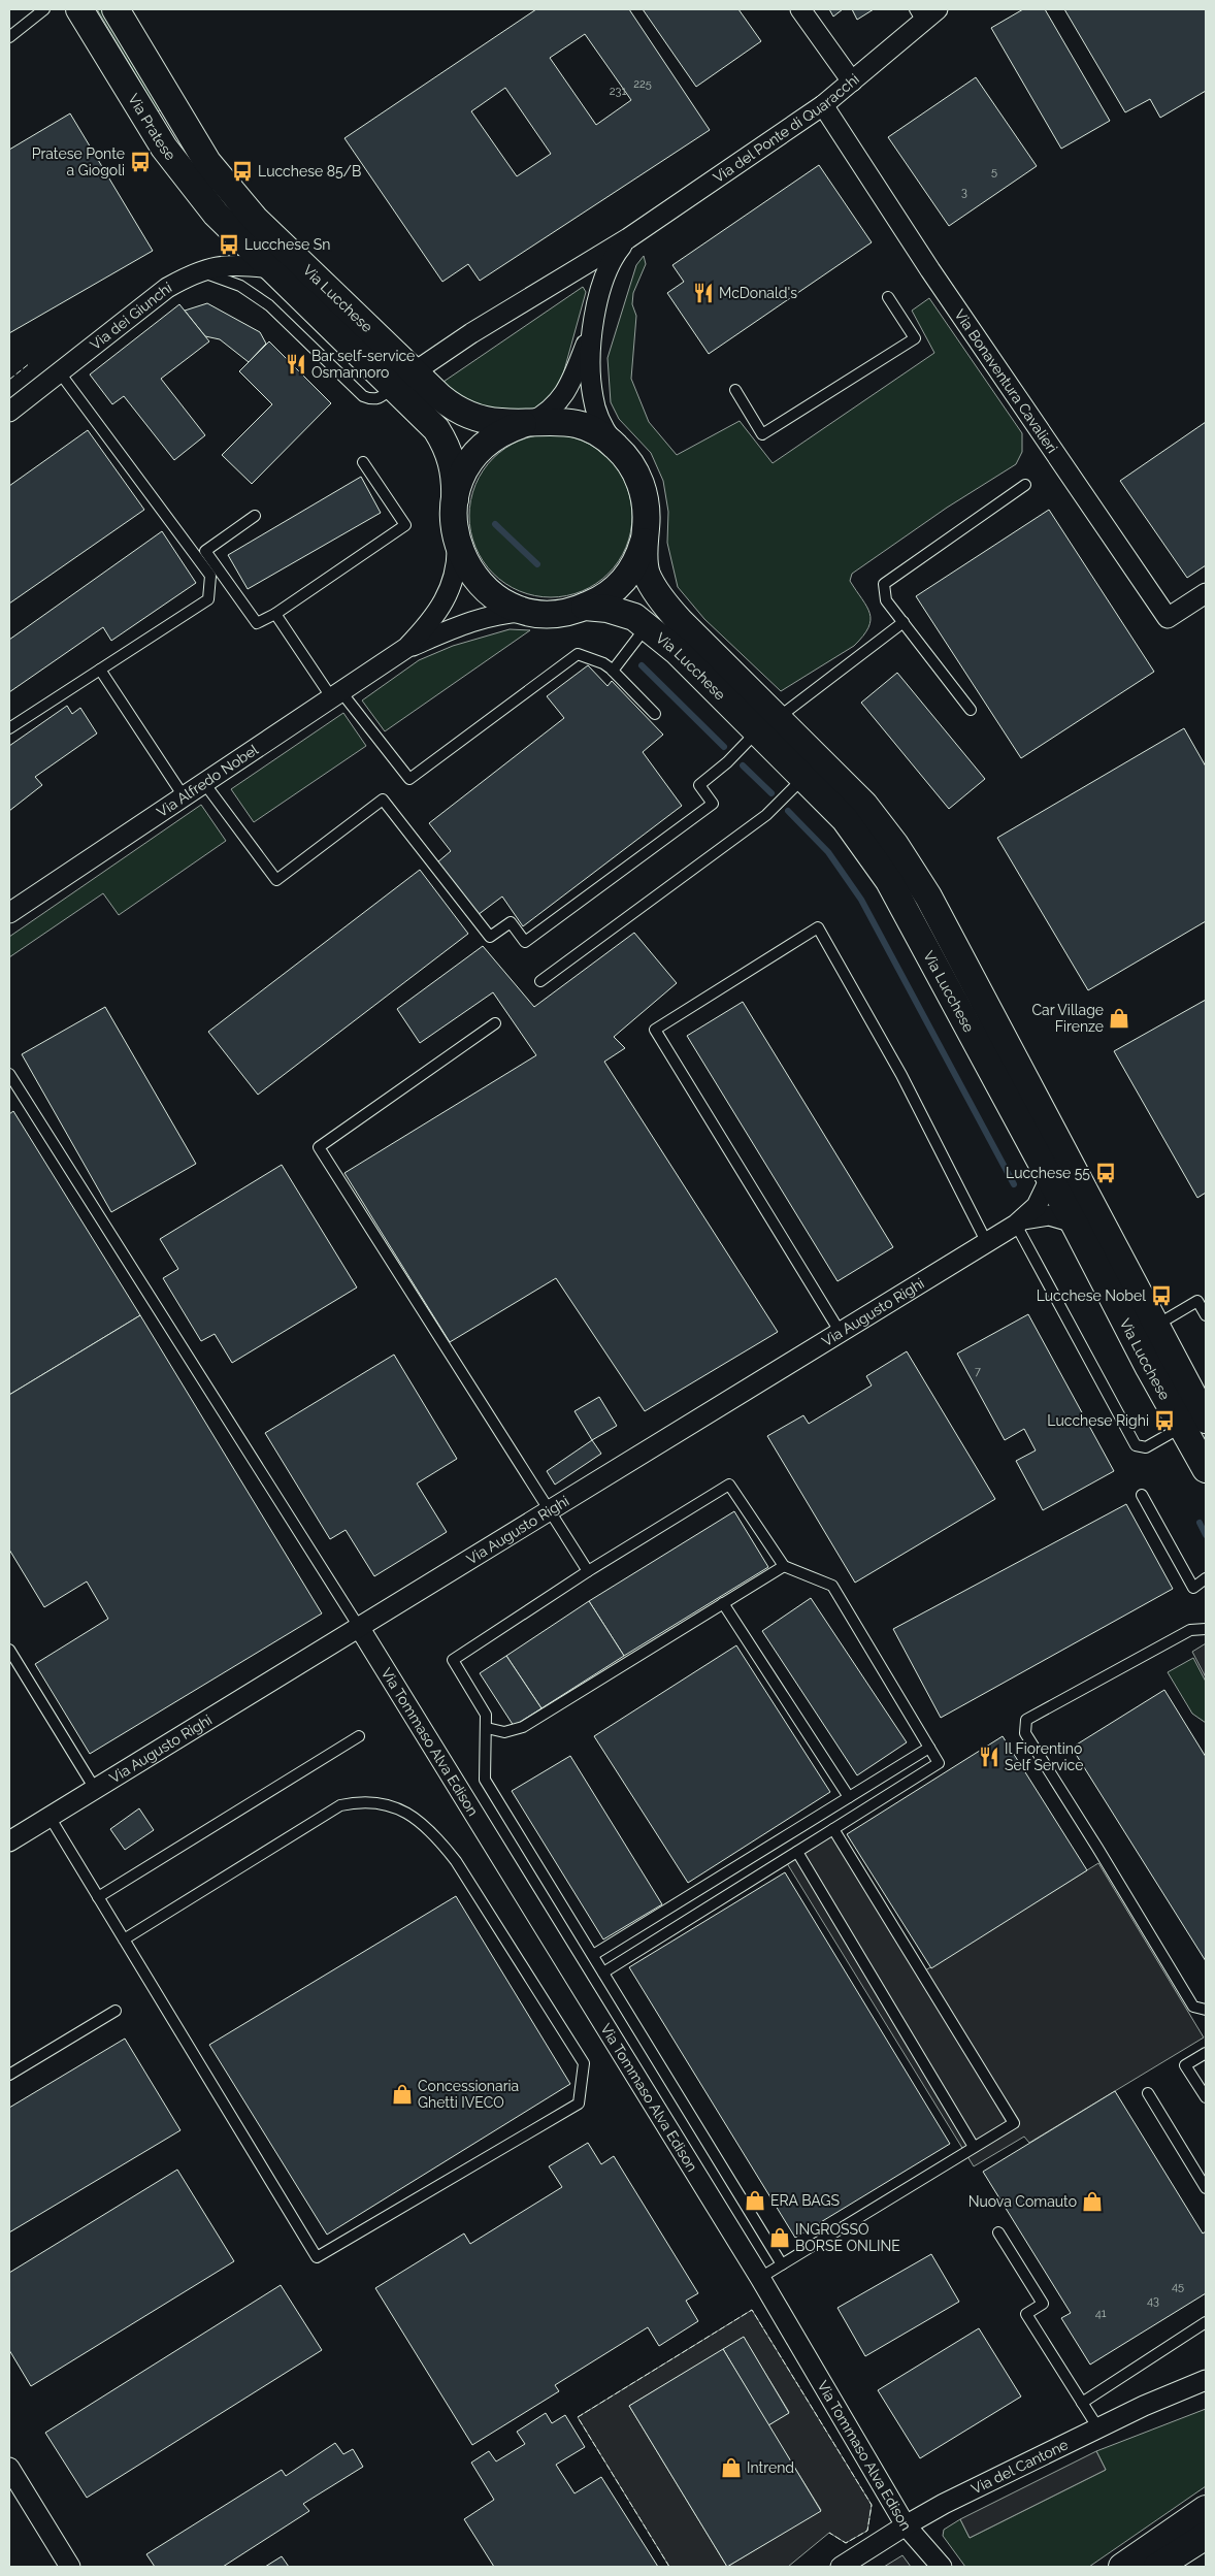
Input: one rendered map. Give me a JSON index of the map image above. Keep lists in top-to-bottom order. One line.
{"streets":{"main road":["Via Pratese","Via Lucchese"],"street":["Via del Ponte di Quaracchi","Via dei Giunchi","Via Bonaventura Cavalieri","Via Alfredo Nobel","Via Augusto Righi","Via Tommaso Alva Edison","Via del Cantone"]},"crossings":[["Via Pratese","Via Lucchese"],["Via del Ponte di Quaracchi","Via Lucchese"],["Via del Ponte di Quaracchi","Via Bonaventura Cavalieri"],["Via Lucchese","Via dei Giunchi"],["Via Lucchese","Via Alfredo Nobel"],["Via Lucchese","Via Augusto Righi"],["Via Augusto Righi","Via Tommaso Alva Edison"],["Via Tommaso Alva Edison","Via del Cantone"]],"places":{"bus stop":["Pratese Ponte a Giogoli","Lucchese 85/B","Lucchese Sn","Lucchese 55","Lucchese Nobel","Lucchese Righi"],"restaurant":["McDonald's","Bar self-service Osmannoro","Il Fiorentino Self Service"],"shop":["Car Village Firenze","Concessionaria Ghetti IVECO","ERA BAGS","Nuova Comauto","INGROSSO BORSE ONLINE","Intrend"]},"house_numbers":["225","231","5","3","7","45","43","41"]}
